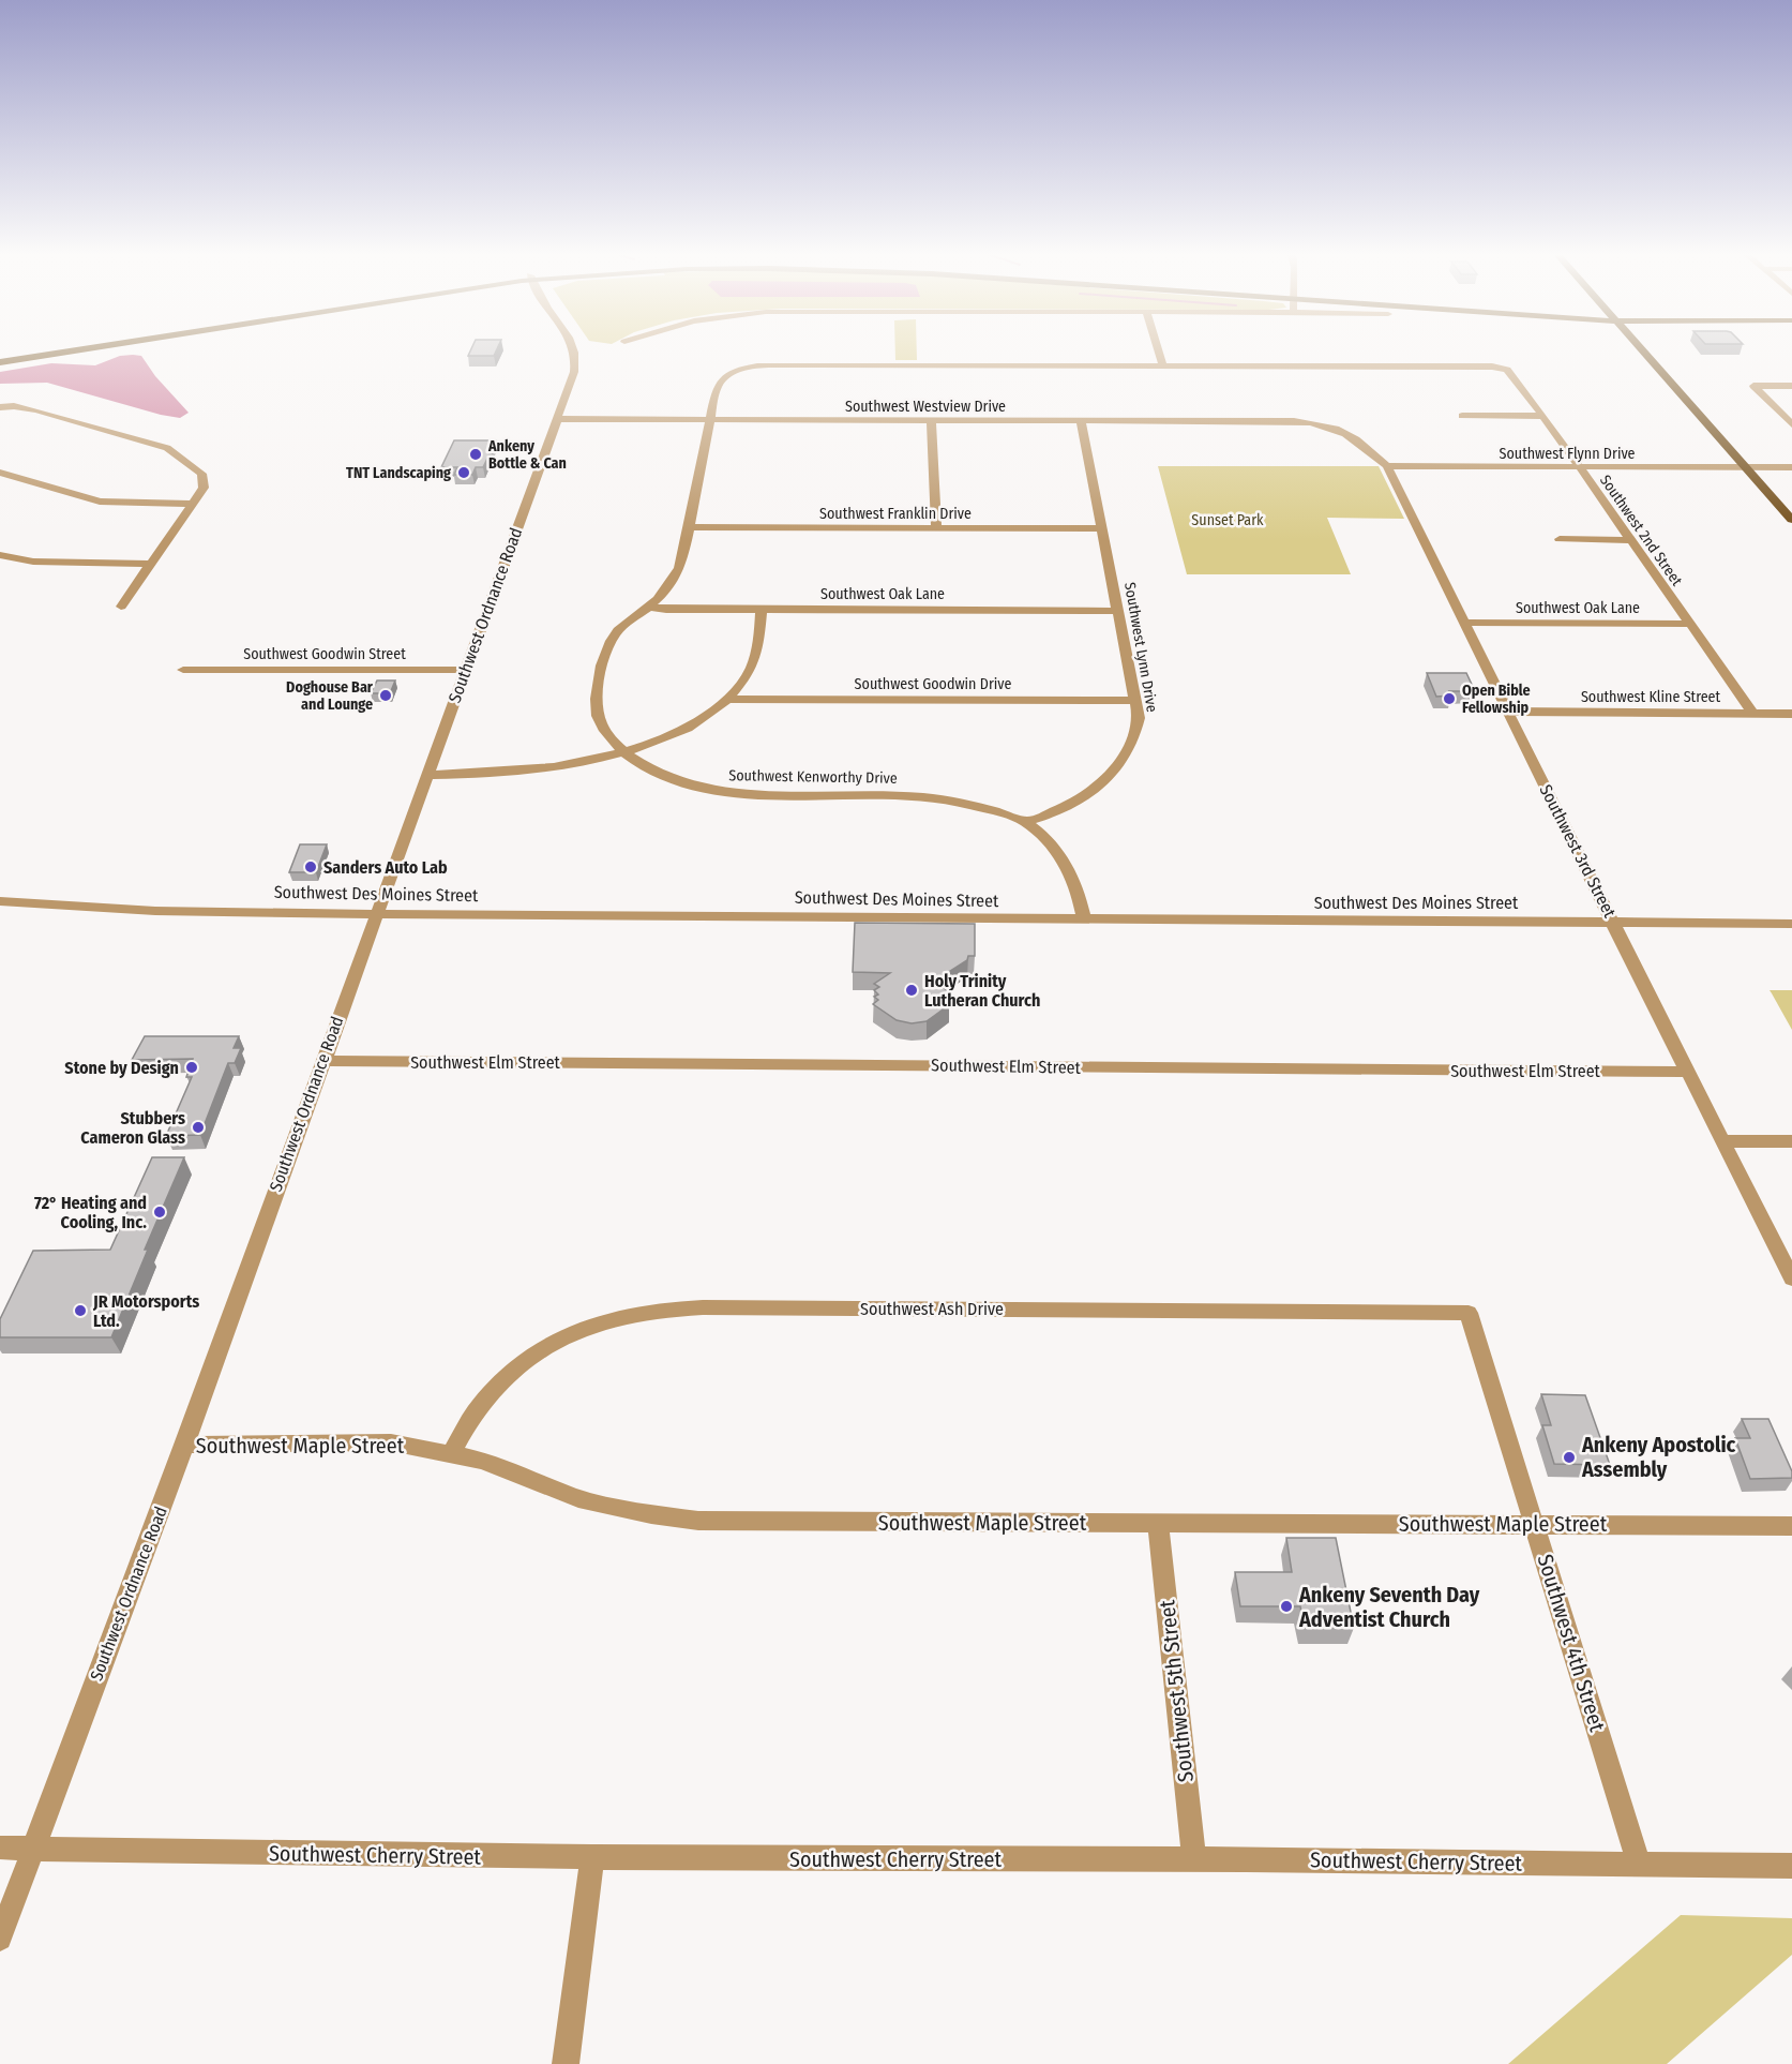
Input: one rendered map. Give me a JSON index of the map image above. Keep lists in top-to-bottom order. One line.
{"streets":{"street":["Southwest Westview Drive","Southwest Flynn Drive","Southwest Franklin Drive","Southwest 2nd Street","Southwest Oak Lane","Southwest Ordnance Road","Southwest Lynn Drive","Southwest Goodwin Street","Southwest Goodwin Drive","Southwest Kline Street","Southwest Kenworthy Drive","Southwest 3rd Street","Southwest Des Moines Street","Southwest Elm Street","Southwest Ash Drive","Southwest Maple Street","Southwest 4th Street","Southwest 5th Street","Southwest Cherry Street"]},"crossings":[["Southwest Westview Drive","Southwest Ordnance Road"],["Southwest Westview Drive","Southwest Lynn Drive"],["Southwest Westview Drive","Southwest Kenworthy Drive"],["Southwest Westview Drive","Southwest 3rd Street"],["Southwest Flynn Drive","Southwest 2nd Street"],["Southwest Flynn Drive","Southwest 3rd Street"],["Southwest Franklin Drive","Southwest Lynn Drive"],["Southwest Franklin Drive","Southwest Kenworthy Drive"],["Southwest 2nd Street","Southwest Oak Lane"],["Southwest 2nd Street","Southwest Kline Street"],["Southwest 2nd Street","Southwest Kenworthy Drive"],["Southwest Oak Lane","Southwest Lynn Drive"],["Southwest Oak Lane","Southwest Kenworthy Drive"],["Southwest Oak Lane","Southwest 3rd Street"],["Southwest Ordnance Road","Southwest Goodwin Street"],["Southwest Ordnance Road","Southwest Des Moines Street"],["Southwest Ordnance Road","Southwest Elm Street"],["Southwest Ordnance Road","Southwest Maple Street"],["Southwest Ordnance Road","Southwest Cherry Street"],["Southwest Lynn Drive","Southwest Goodwin Drive"],["Southwest Lynn Drive","Southwest Kenworthy Drive"],["Southwest Kline Street","Southwest 3rd Street"],["Southwest Kenworthy Drive","Southwest Des Moines Street"],["Southwest 3rd Street","Southwest Des Moines Street"],["Southwest 3rd Street","Southwest Elm Street"],["Southwest Ash Drive","Southwest Maple Street"],["Southwest Ash Drive","Southwest 4th Street"],["Southwest Maple Street","Southwest 4th Street"],["Southwest Maple Street","Southwest 5th Street"],["Southwest 4th Street","Southwest Cherry Street"],["Southwest 5th Street","Southwest Cherry Street"]],"parks":["Sunset Park"],"places":["Ankeny Bottle & Can","TNT Landscaping","Doghouse Bar and Lounge","Open Bible Fellowship","Sanders Auto Lab","Holy Trinity Lutheran Church","Stone by Design","Stubbers Cameron Glass","72° Heating and Cooling, Inc.","JR Motorsports Ltd.","Ankeny Apostolic Assembly","Ankeny Seventh Day Adventist Church"]}
